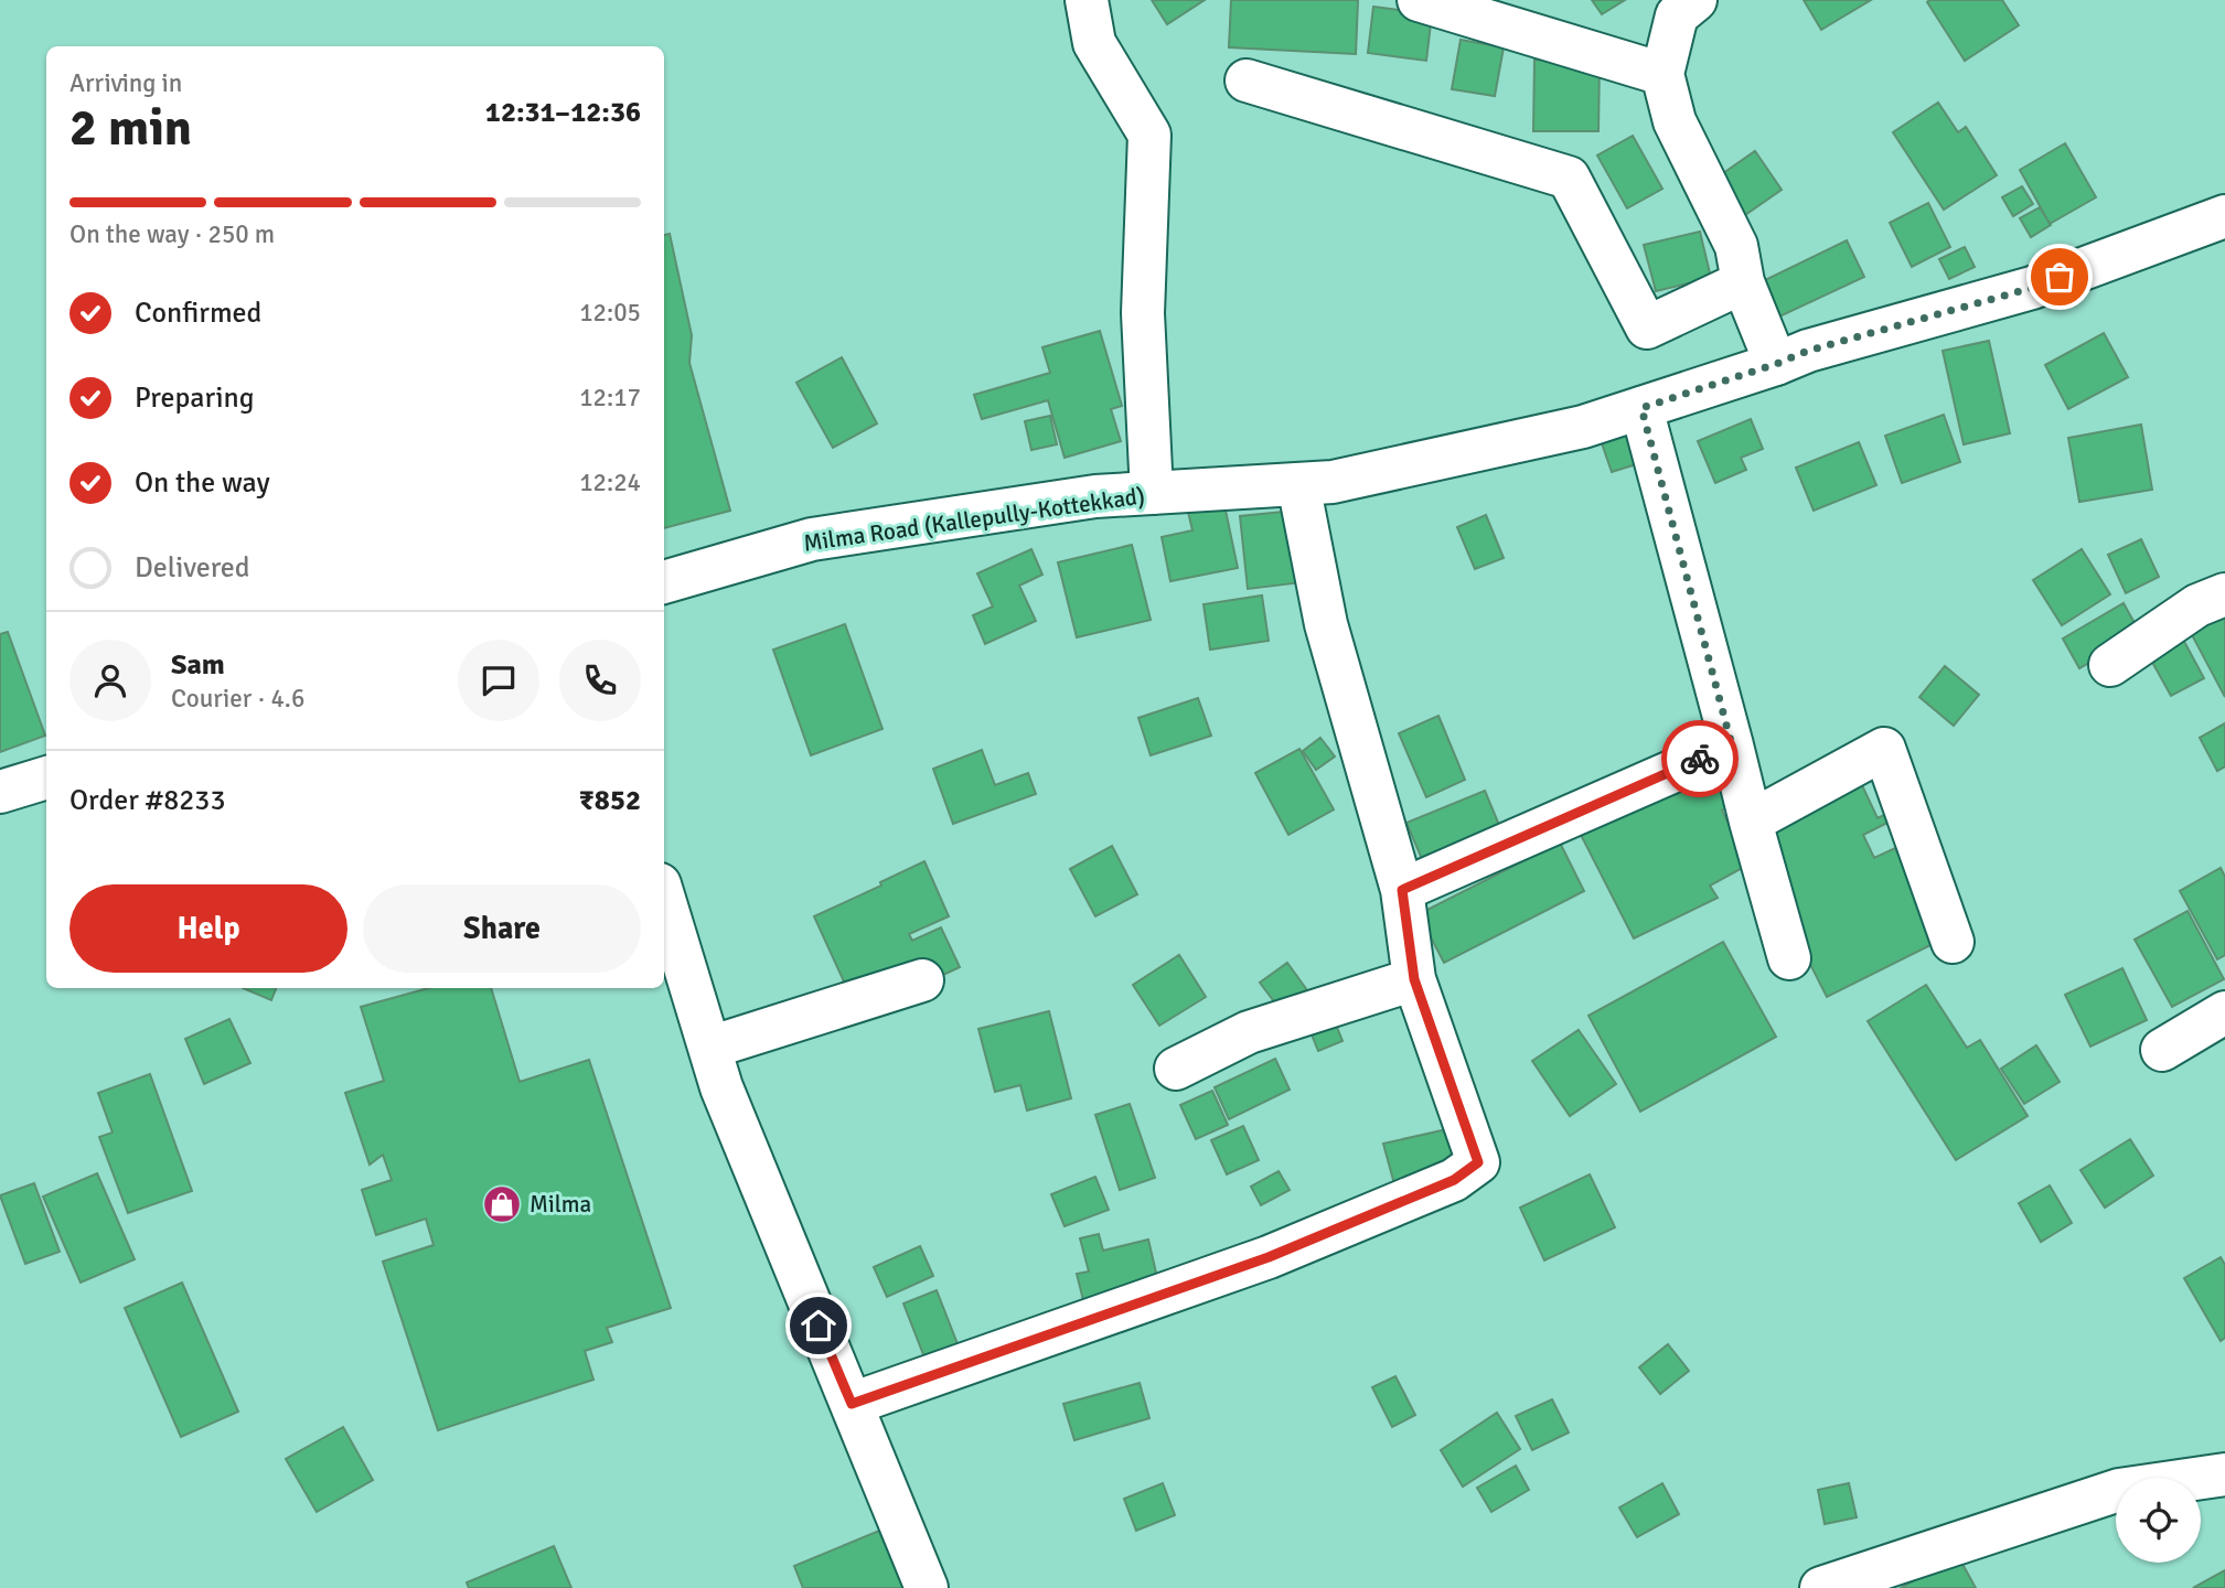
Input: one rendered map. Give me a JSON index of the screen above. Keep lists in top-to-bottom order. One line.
{"streets":{"street":["Milma Road (Kallepully-Kottekkad)"]},"places":{"shop":["Milma"]},"page":{"heading":["2 min","Arriving in","12:31–12:36"],"panel":["Sam","Courier · 4.6","Order #8233","₹852"],"bar":"On the way · 250 m","list":[["Confirmed","12:05"],["Preparing","12:17"],["On the way","12:24"],"Delivered"],"buttons":["Help","Share"]}}
